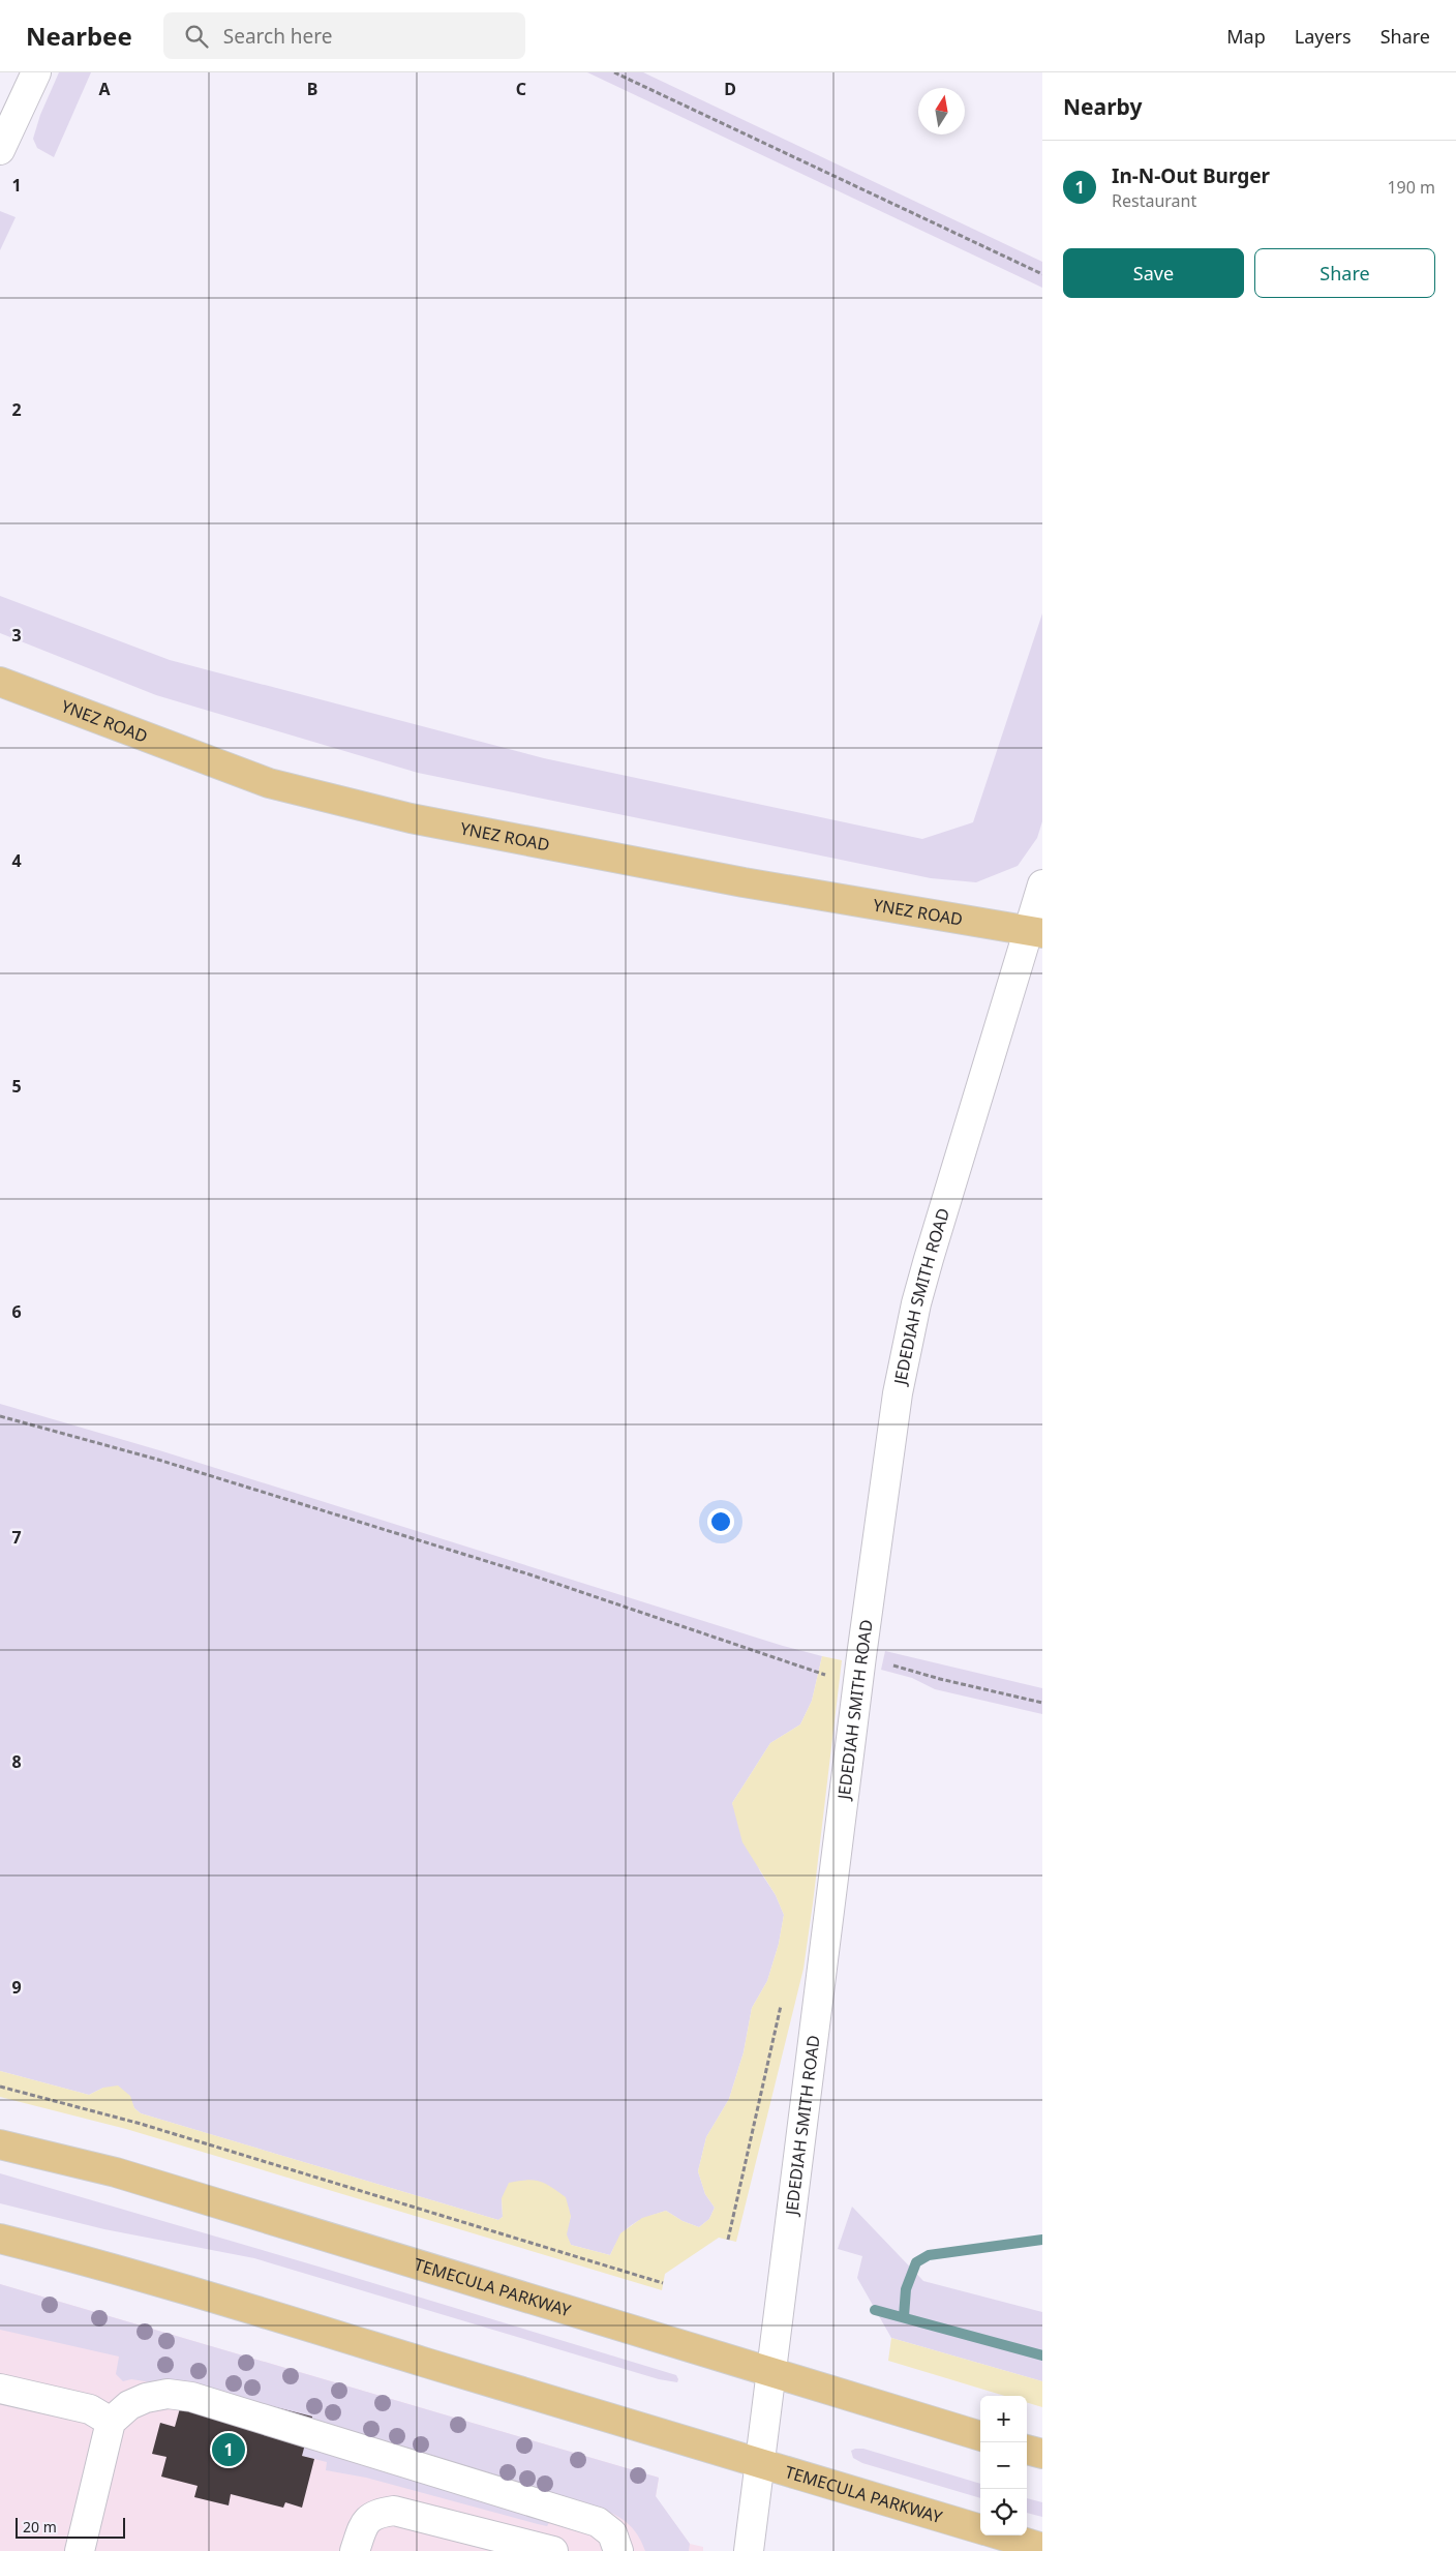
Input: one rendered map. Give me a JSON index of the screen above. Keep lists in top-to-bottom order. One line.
{"streets":{"main road":["YNEZ ROAD","TEMECULA PARKWAY"],"street":["JEDEDIAH SMITH ROAD"]},"crossings":[["YNEZ ROAD","JEDEDIAH SMITH ROAD"],["JEDEDIAH SMITH ROAD","TEMECULA PARKWAY"]],"scale_bar":"20 m","north":"top","page":{"header":"Nearbee","search":"Search here","nav":["Map","Layers","Share"],"heading":"Nearby","list":[{"mark":"1","name":"In-N-Out Burger","note":"Restaurant","value":"190 m"}],"buttons":["Save","Share"],"map_buttons":["+","−"],"pins":"1","scale":"20 m"},"grid":{"columns":["A","B","C","D"],"rows":["1","2","3","4","5","6","7","8","9"]}}
